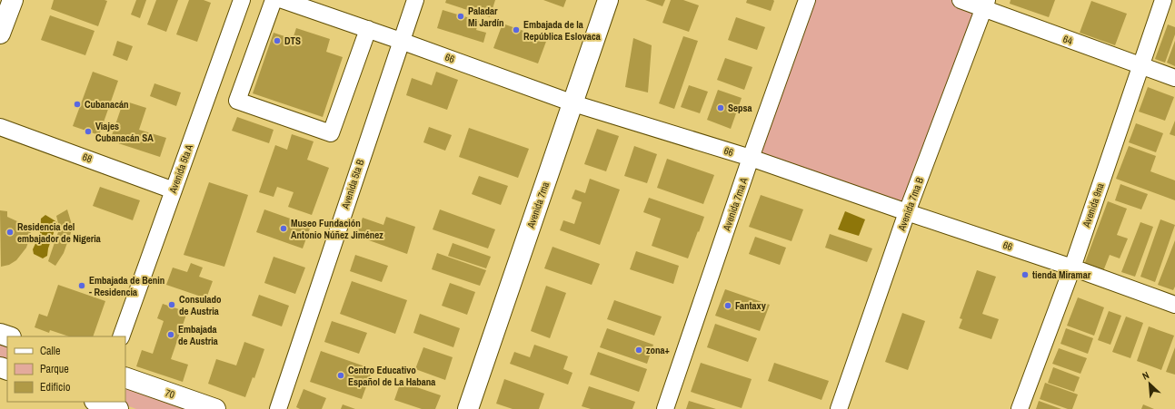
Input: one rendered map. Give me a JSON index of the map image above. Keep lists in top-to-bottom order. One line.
{"streets":{"main road":["Avenida 7ma","70"],"street":["64","66","68","Avenida 5ta A","Avenida 5ta B","Avenida 7ma A","Avenida 7ma B","Avenida 9na"]},"crossings":[["64","Avenida 7ma B"],["64","Avenida 9na"],["66","Avenida 5ta B"],["66","Avenida 7ma A"],["66","Avenida 7ma B"],["66","Avenida 7ma"],["66","Avenida 9na"],["68","Avenida 5ta A"]],"places":["Paladar Mi Jardín","Embajada de la República Eslovaca","DTS","Cubanacán","Sepsa","Viajes Cubanacán SA","Museo Fundación Antonio Núñez Jiménez","Residencia del embajador de Nigeria","tienda Miramar","Embajada de Benin - Residencia","Consulado de Austria","Fantaxy","Embajada de Austria","zona+","Centro Educativo Español de La Habana"],"legend":["Calle","Parque","Edificio"],"north":"top left"}
